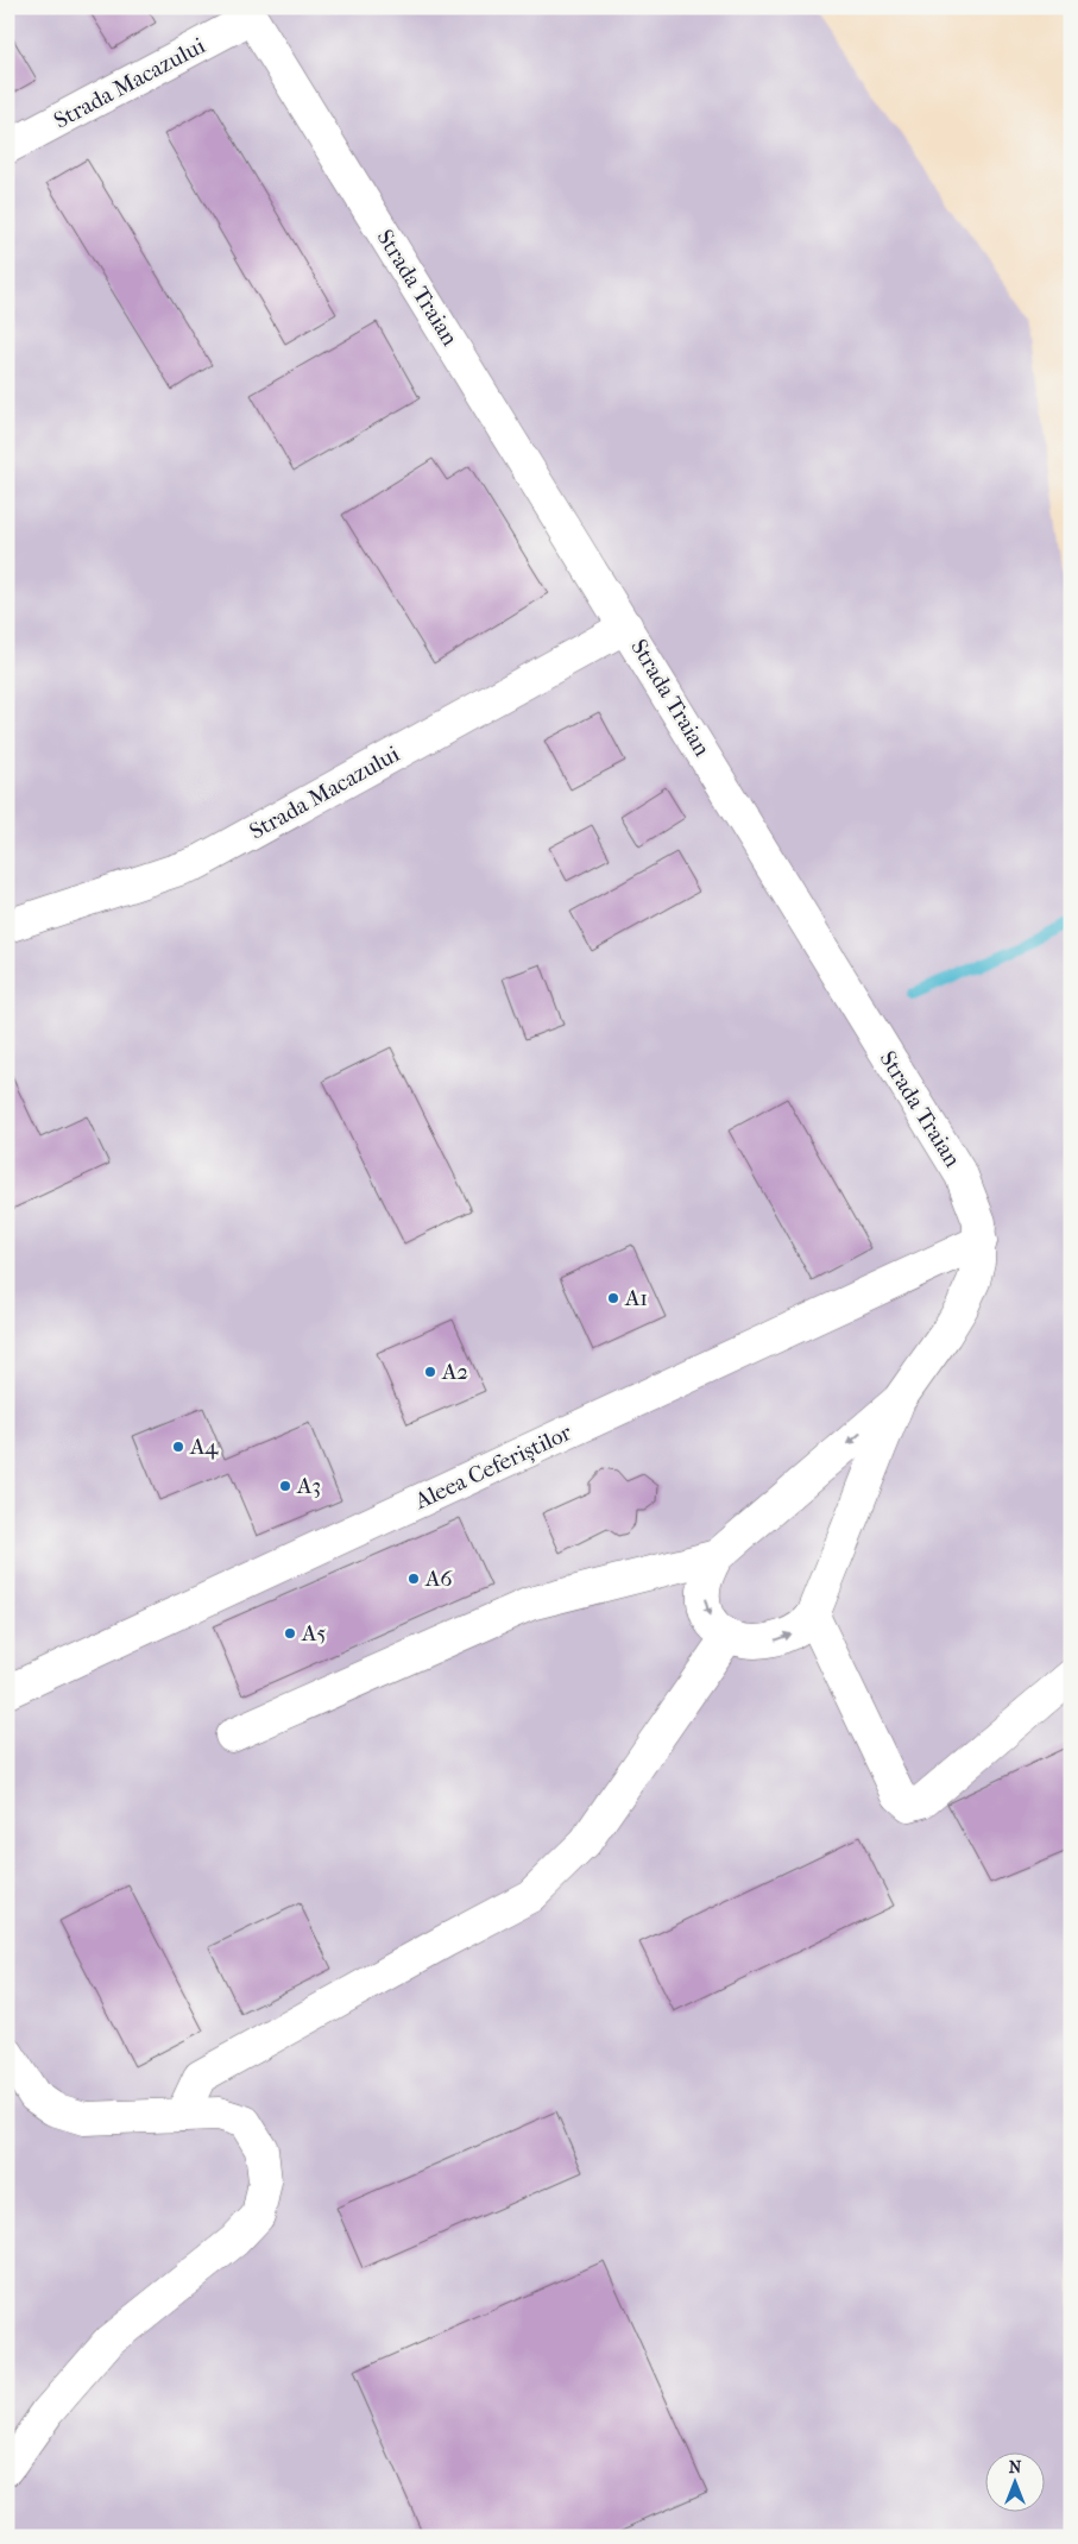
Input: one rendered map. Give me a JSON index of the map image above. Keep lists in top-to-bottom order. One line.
{"streets":{"street":["Strada Macazului","Strada Traian","Aleea Ceferiștilor"]},"crossings":[["Strada Macazului","Strada Traian"],["Strada Traian","Aleea Ceferiștilor"]],"places":["A1","A2","A4","A3","A6","A5"],"north":"top"}
